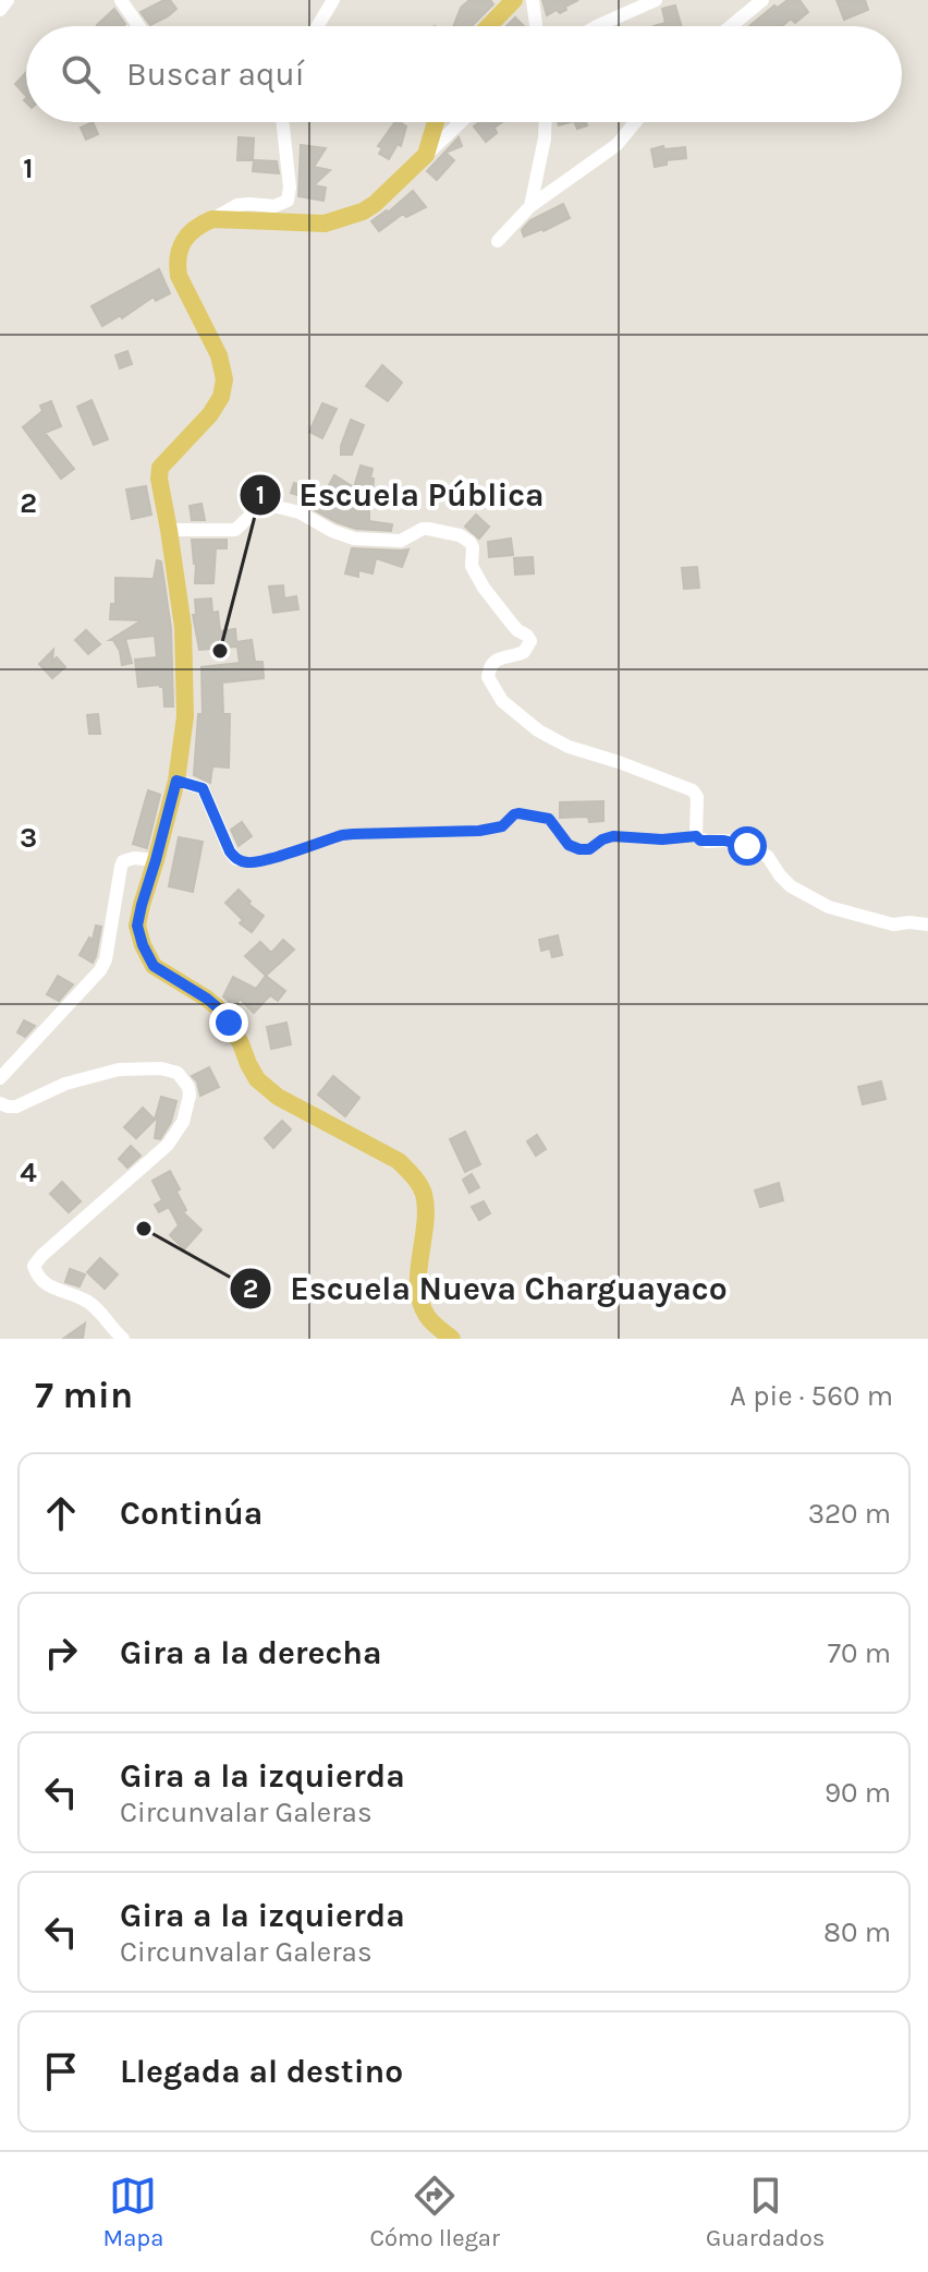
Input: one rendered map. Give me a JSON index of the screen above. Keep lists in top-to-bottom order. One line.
{"places":["Escuela Pública","Escuela Nueva Charguayaco"],"page":{"search":"Buscar aquí","heading":["7 min","A pie · 560 m"],"list":[["Continúa","320 m"],["Gira a la derecha","70 m"],["Gira a la izquierda","Circunvalar Galeras","90 m"],["Gira a la izquierda","Circunvalar Galeras","80 m"],"Llegada al destino"],"nav":["Mapa","Cómo llegar","Guardados"]},"grid":{"rows":["1","2","3","4"]}}
